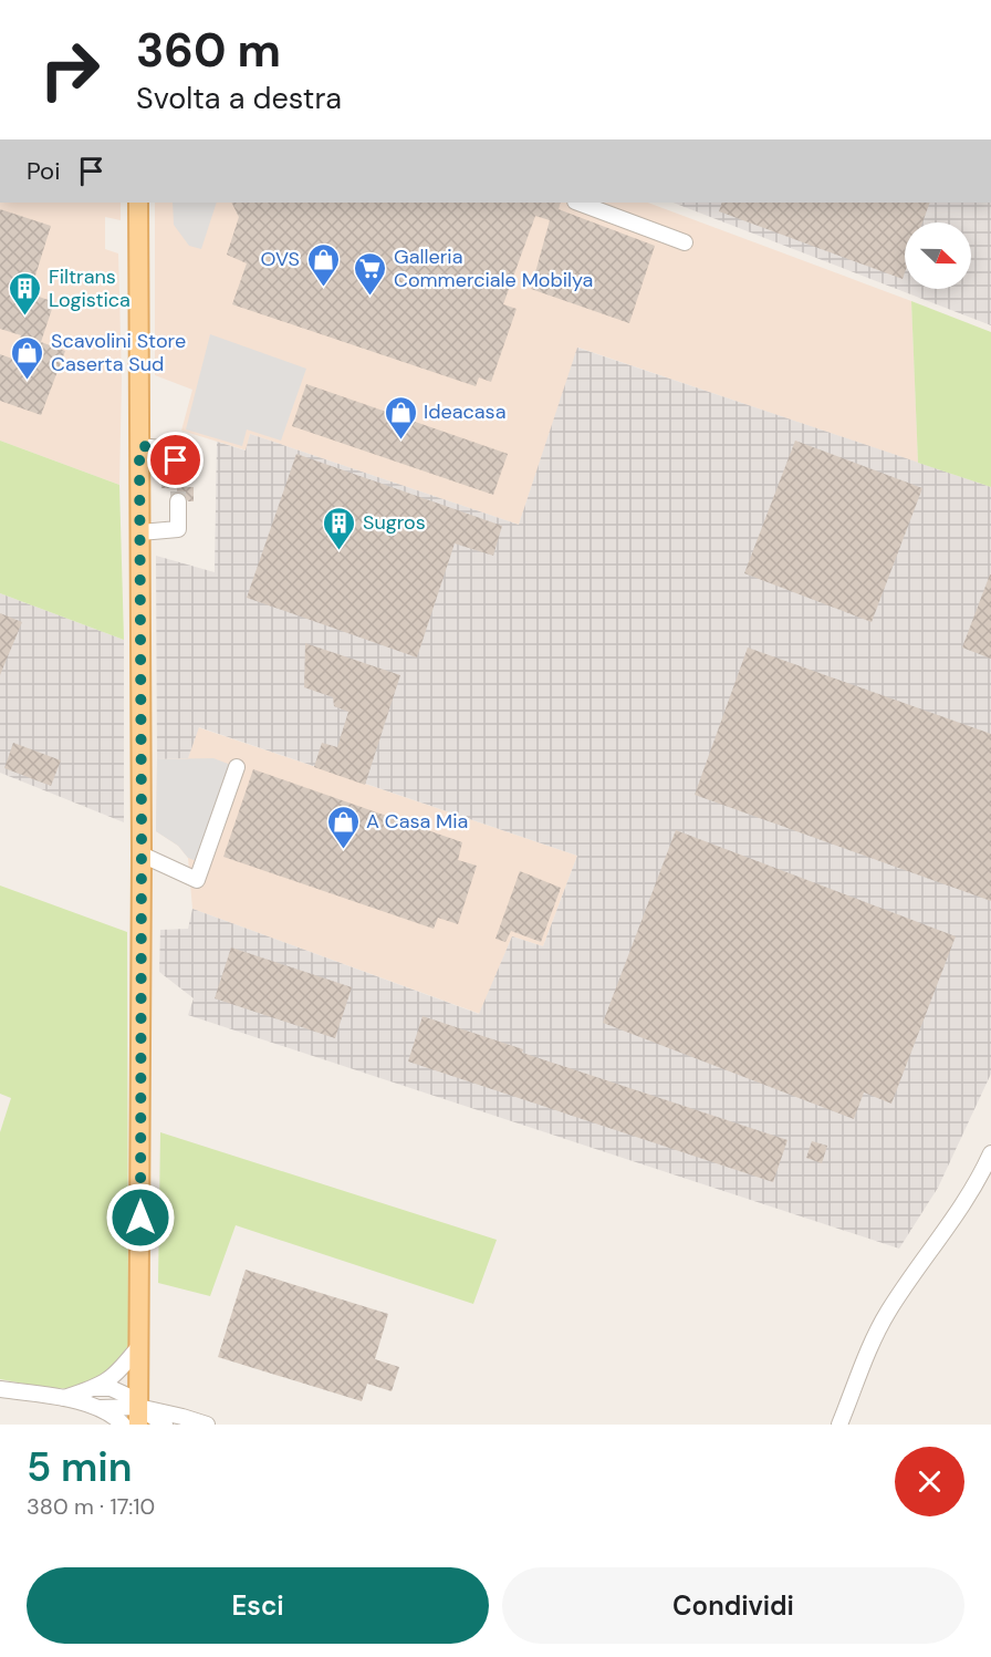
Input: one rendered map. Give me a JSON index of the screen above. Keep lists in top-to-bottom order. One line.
{"places":{"shop":["OVS","Scavolini Store Caserta Sud","Ideacasa","A Casa Mia"],"supermarket":["Galleria Commerciale Mobilya"],"building":["Filtrans Logistica","Sugros"]},"north":"right","page":{"turn":["360 m","Svolta a destra"],"then":"Poi","heading":["5 min","380 m · 17:10"],"buttons":["Esci","Condividi"]}}
